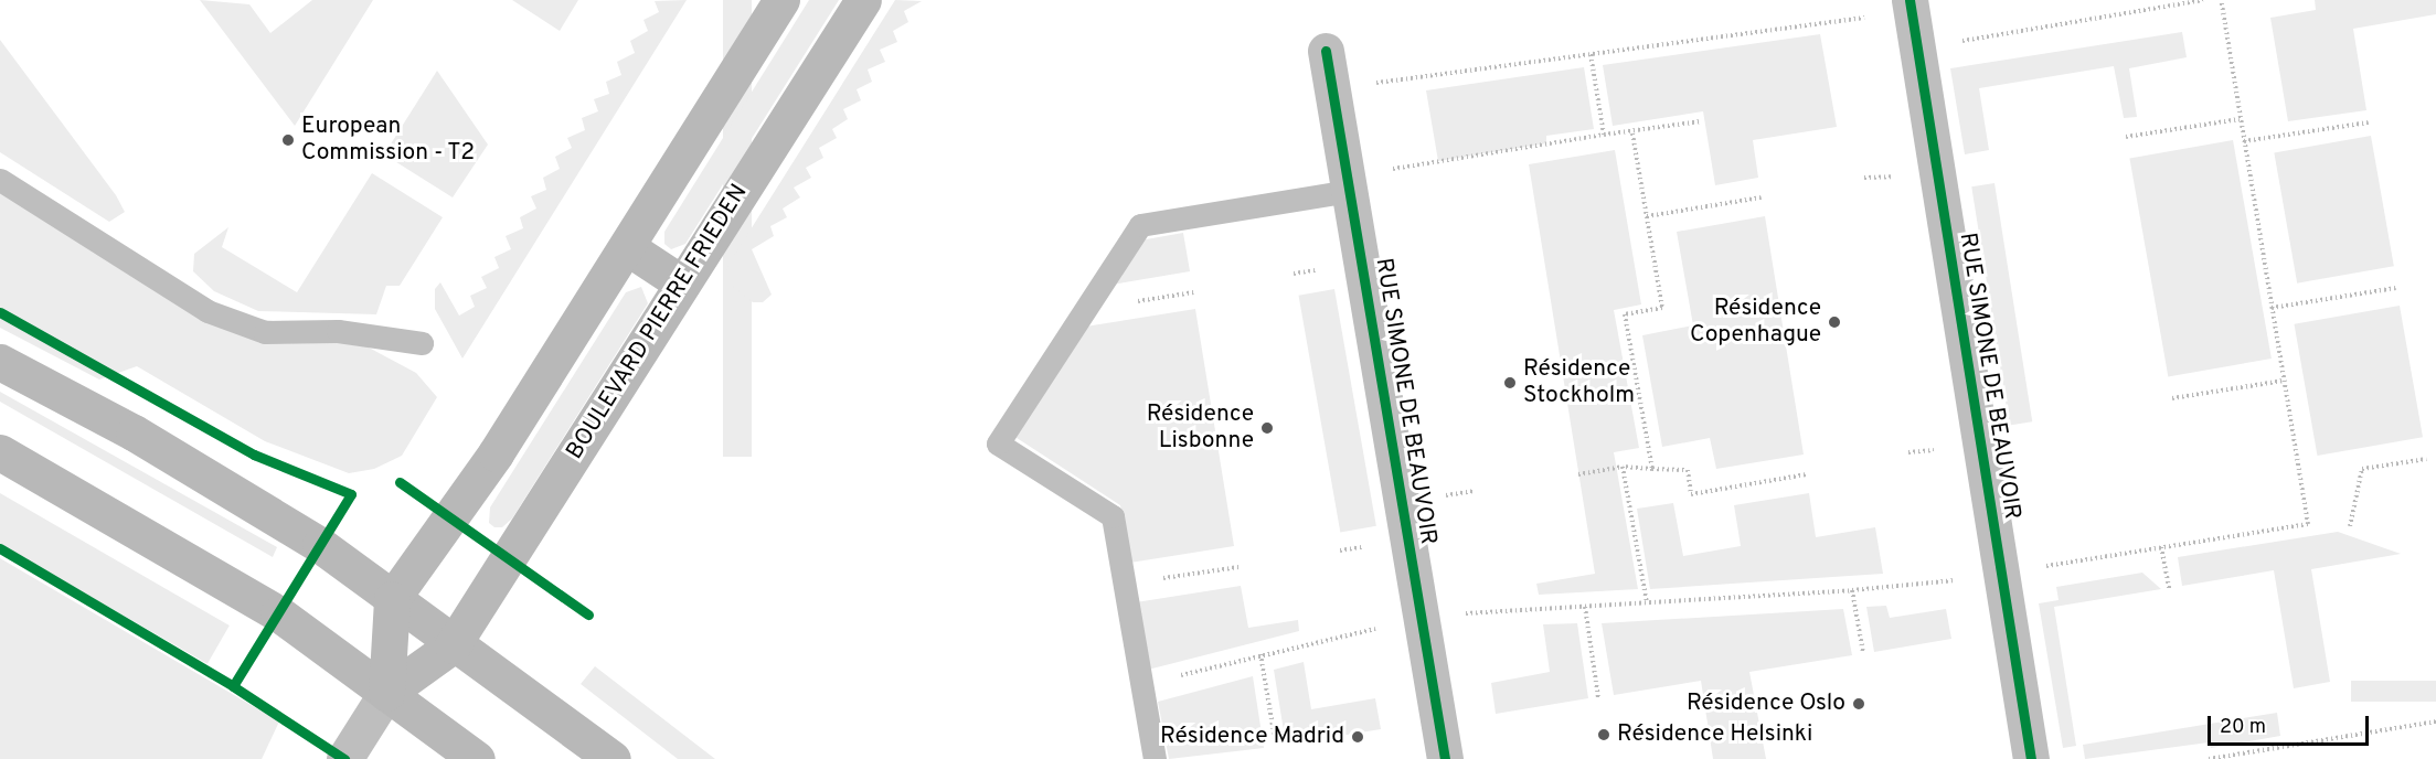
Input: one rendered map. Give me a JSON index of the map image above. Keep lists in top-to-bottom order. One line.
{"streets":{"main road":["BOULEVARD PIERRE FRIEDEN"],"street":["RUE SIMONE DE BEAUVOIR"]},"places":["European Commission - T2","Résidence Copenhague","Résidence Stockholm","Résidence Lisbonne","Résidence Oslo","Résidence Helsinki","Résidence Madrid"],"scale_bar":"20 m"}
